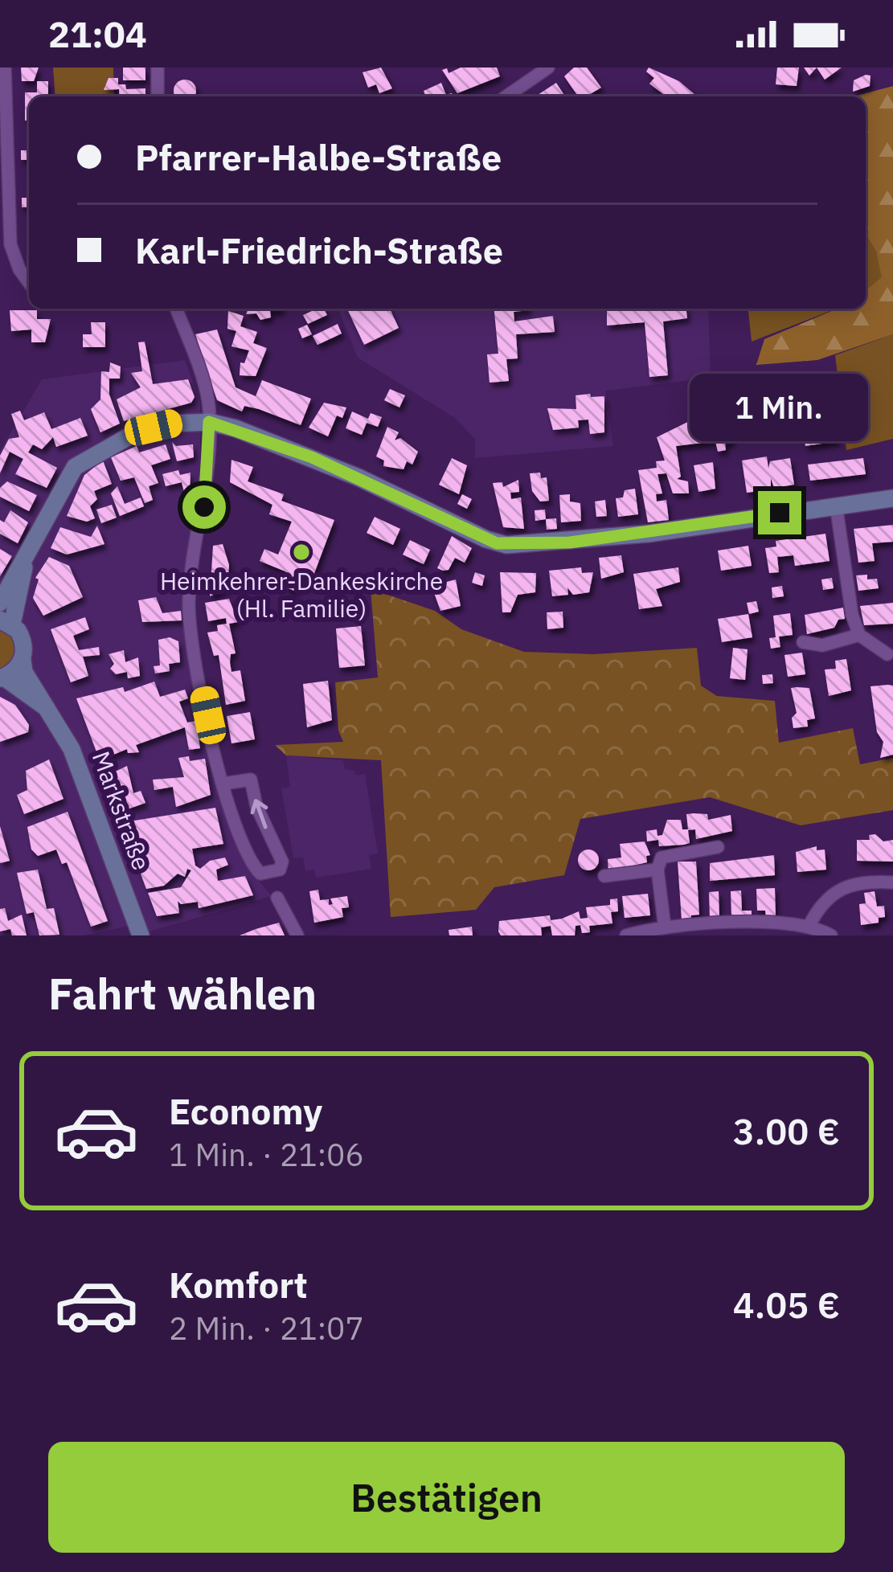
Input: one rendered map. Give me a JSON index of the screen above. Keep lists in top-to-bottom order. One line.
{"streets":{"street":["Markstraße"]},"places":["Heimkehrer-Dankeskirche (Hl. Familie)"],"page":{"status":"21:04","banner":["Pfarrer-Halbe-Straße","Karl-Friedrich-Straße"],"bubble":"1 Min.","heading":"Fahrt wählen","list":[{"name":"Economy","note":"1 Min. · 21:06","value":"3.00 €"},{"name":"Komfort","note":"2 Min. · 21:07","value":"4.05 €"}],"buttons":"Bestätigen"}}
